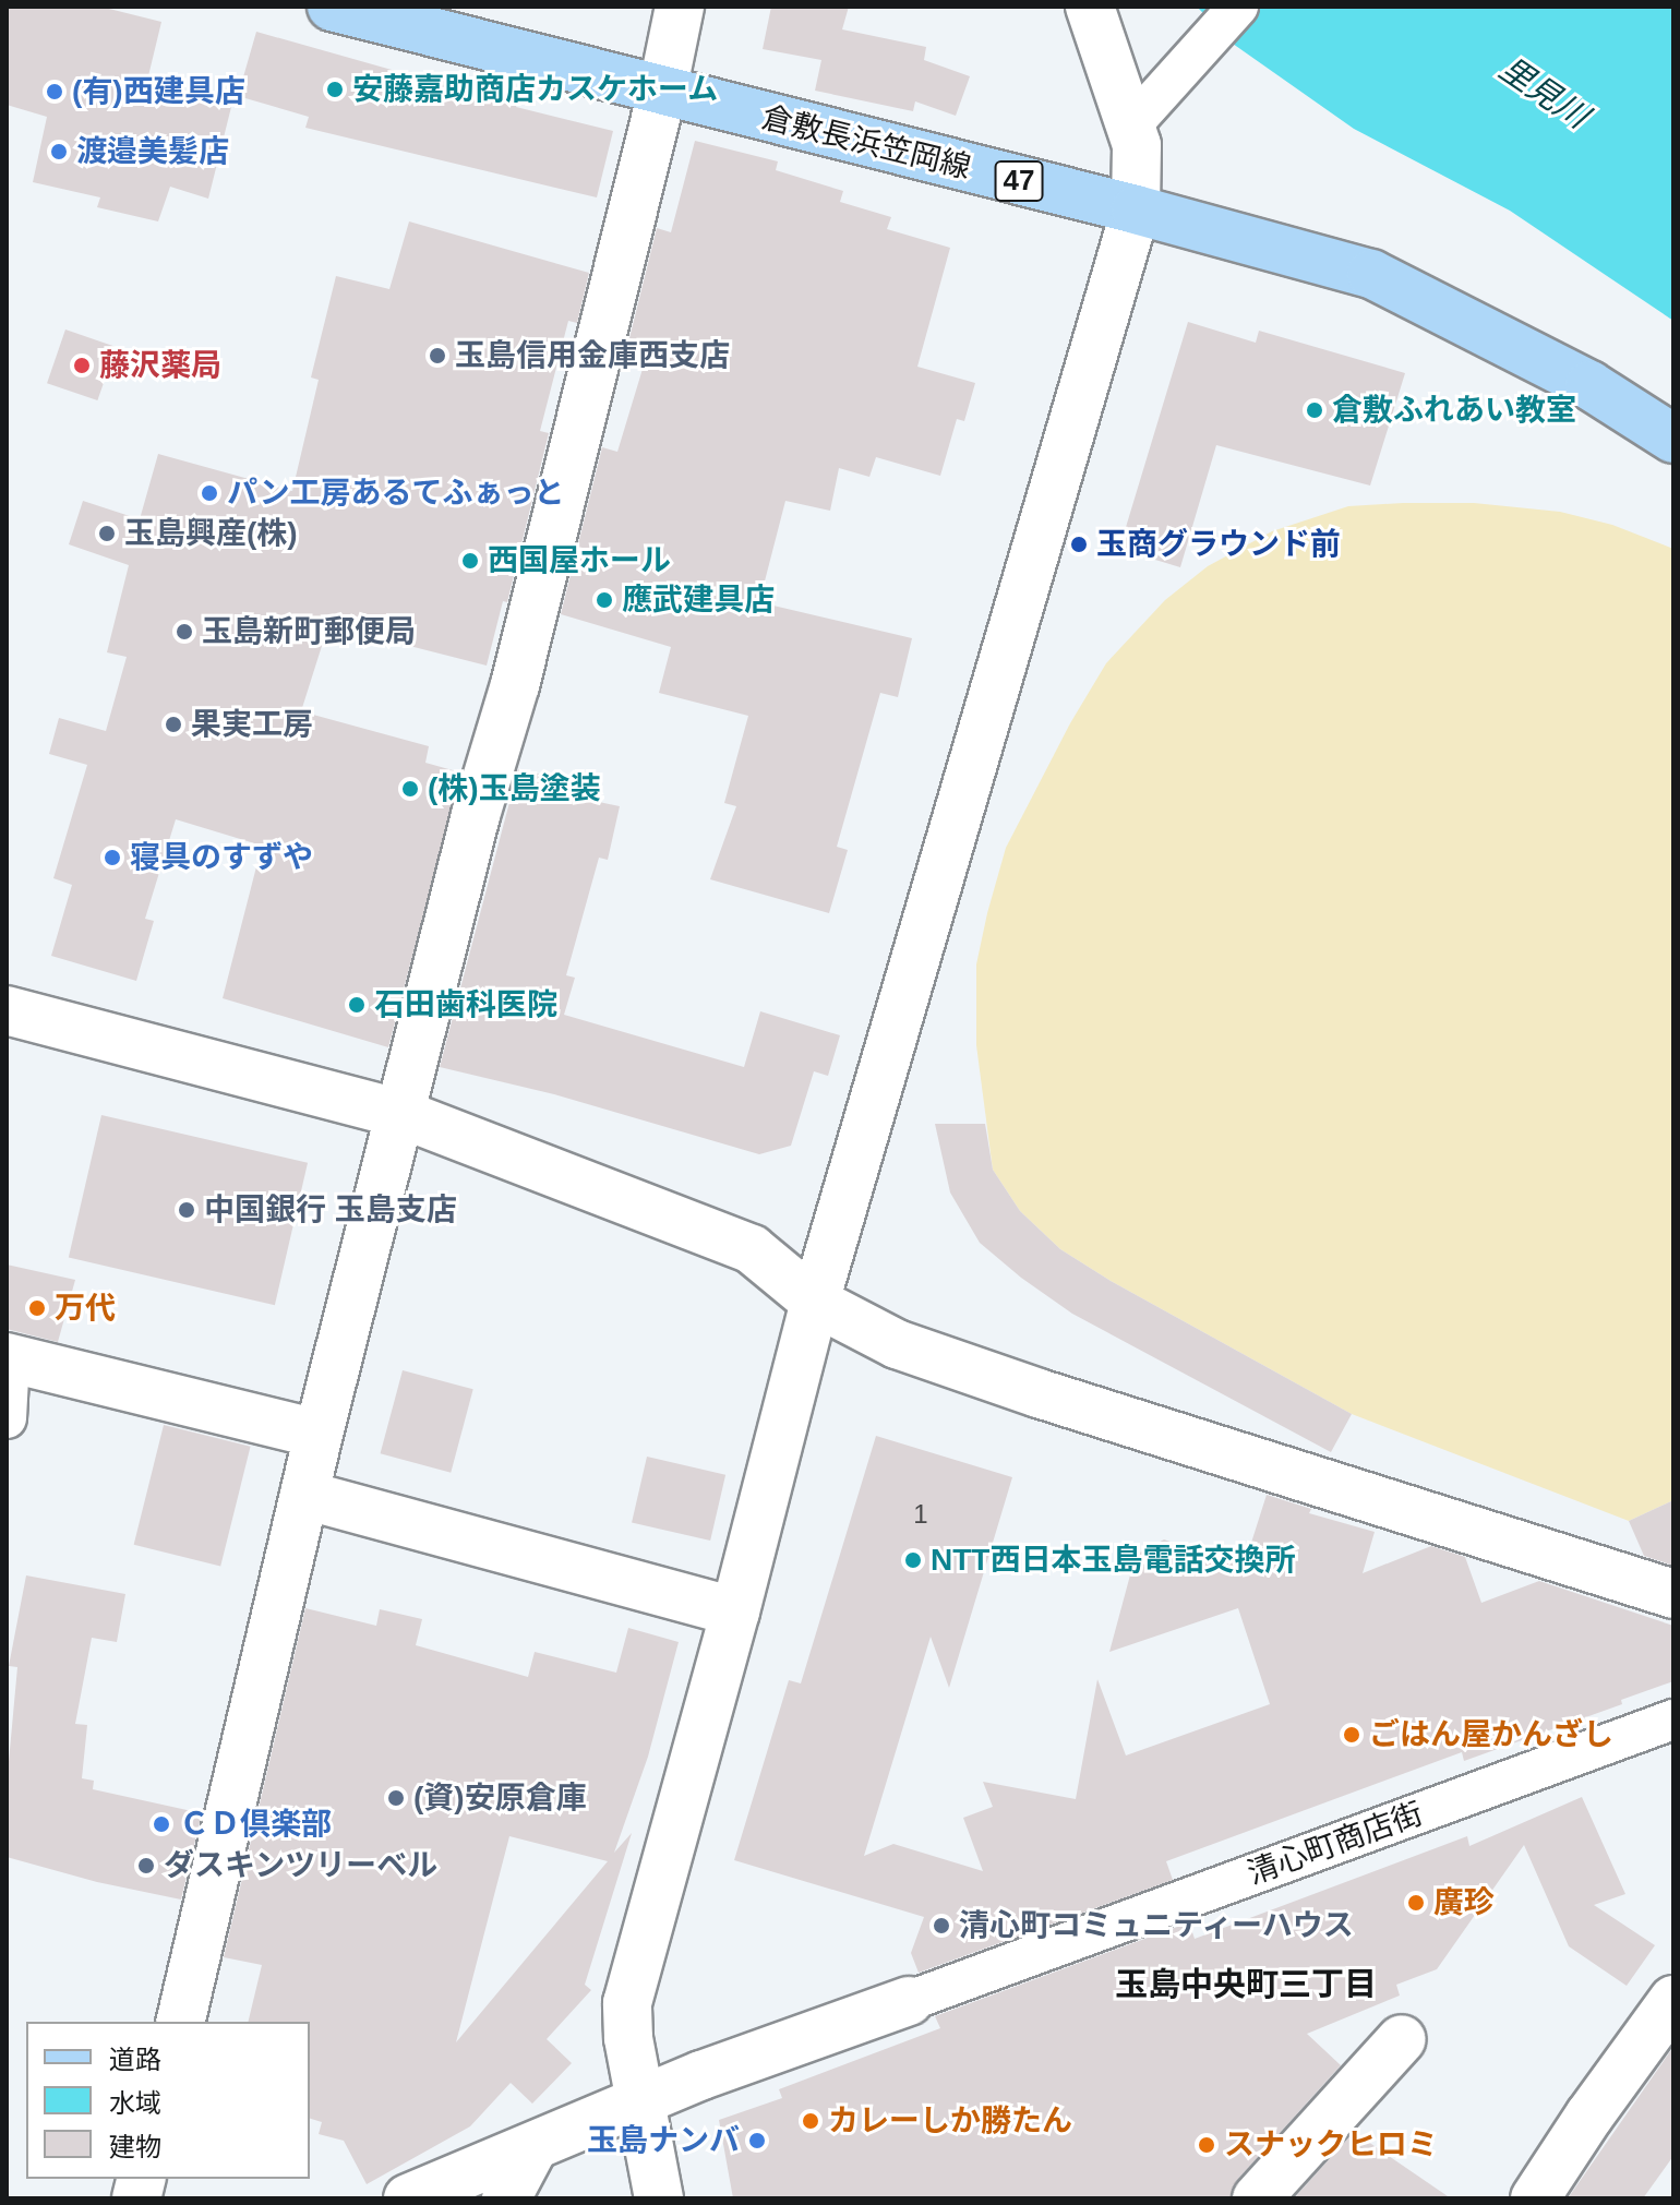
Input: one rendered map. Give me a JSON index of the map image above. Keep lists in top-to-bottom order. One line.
{"streets":{"main road":["倉敷長浜笠岡線","47"],"street":["清心町商店街"]},"districts":["玉島中央町三丁目"],"water":["里見川"],"places":["安藤嘉助商店カスケホーム","(有)西建具店","渡邉美髪店","玉島信用金庫西支店","藤沢薬局","倉敷ふれあい教室","パン工房あるてふぁっと","玉島興産(株)","玉商グラウンド前","西国屋ホール","應武建具店","玉島新町郵便局","果実工房","(株)玉島塗装","寝具のすずや","石田歯科医院","中国銀行 玉島支店","万代","NTT西日本玉島電話交換所","ごはん屋かんざし","(資)安原倉庫","ＣＤ倶楽部","ダスキンツリーベル","廣珍","清心町コミュニティーハウス","カレーしか勝たん","玉島ナンバ","スナックヒロミ"],"house_numbers":["1"],"legend":["道路","水域","建物"]}
